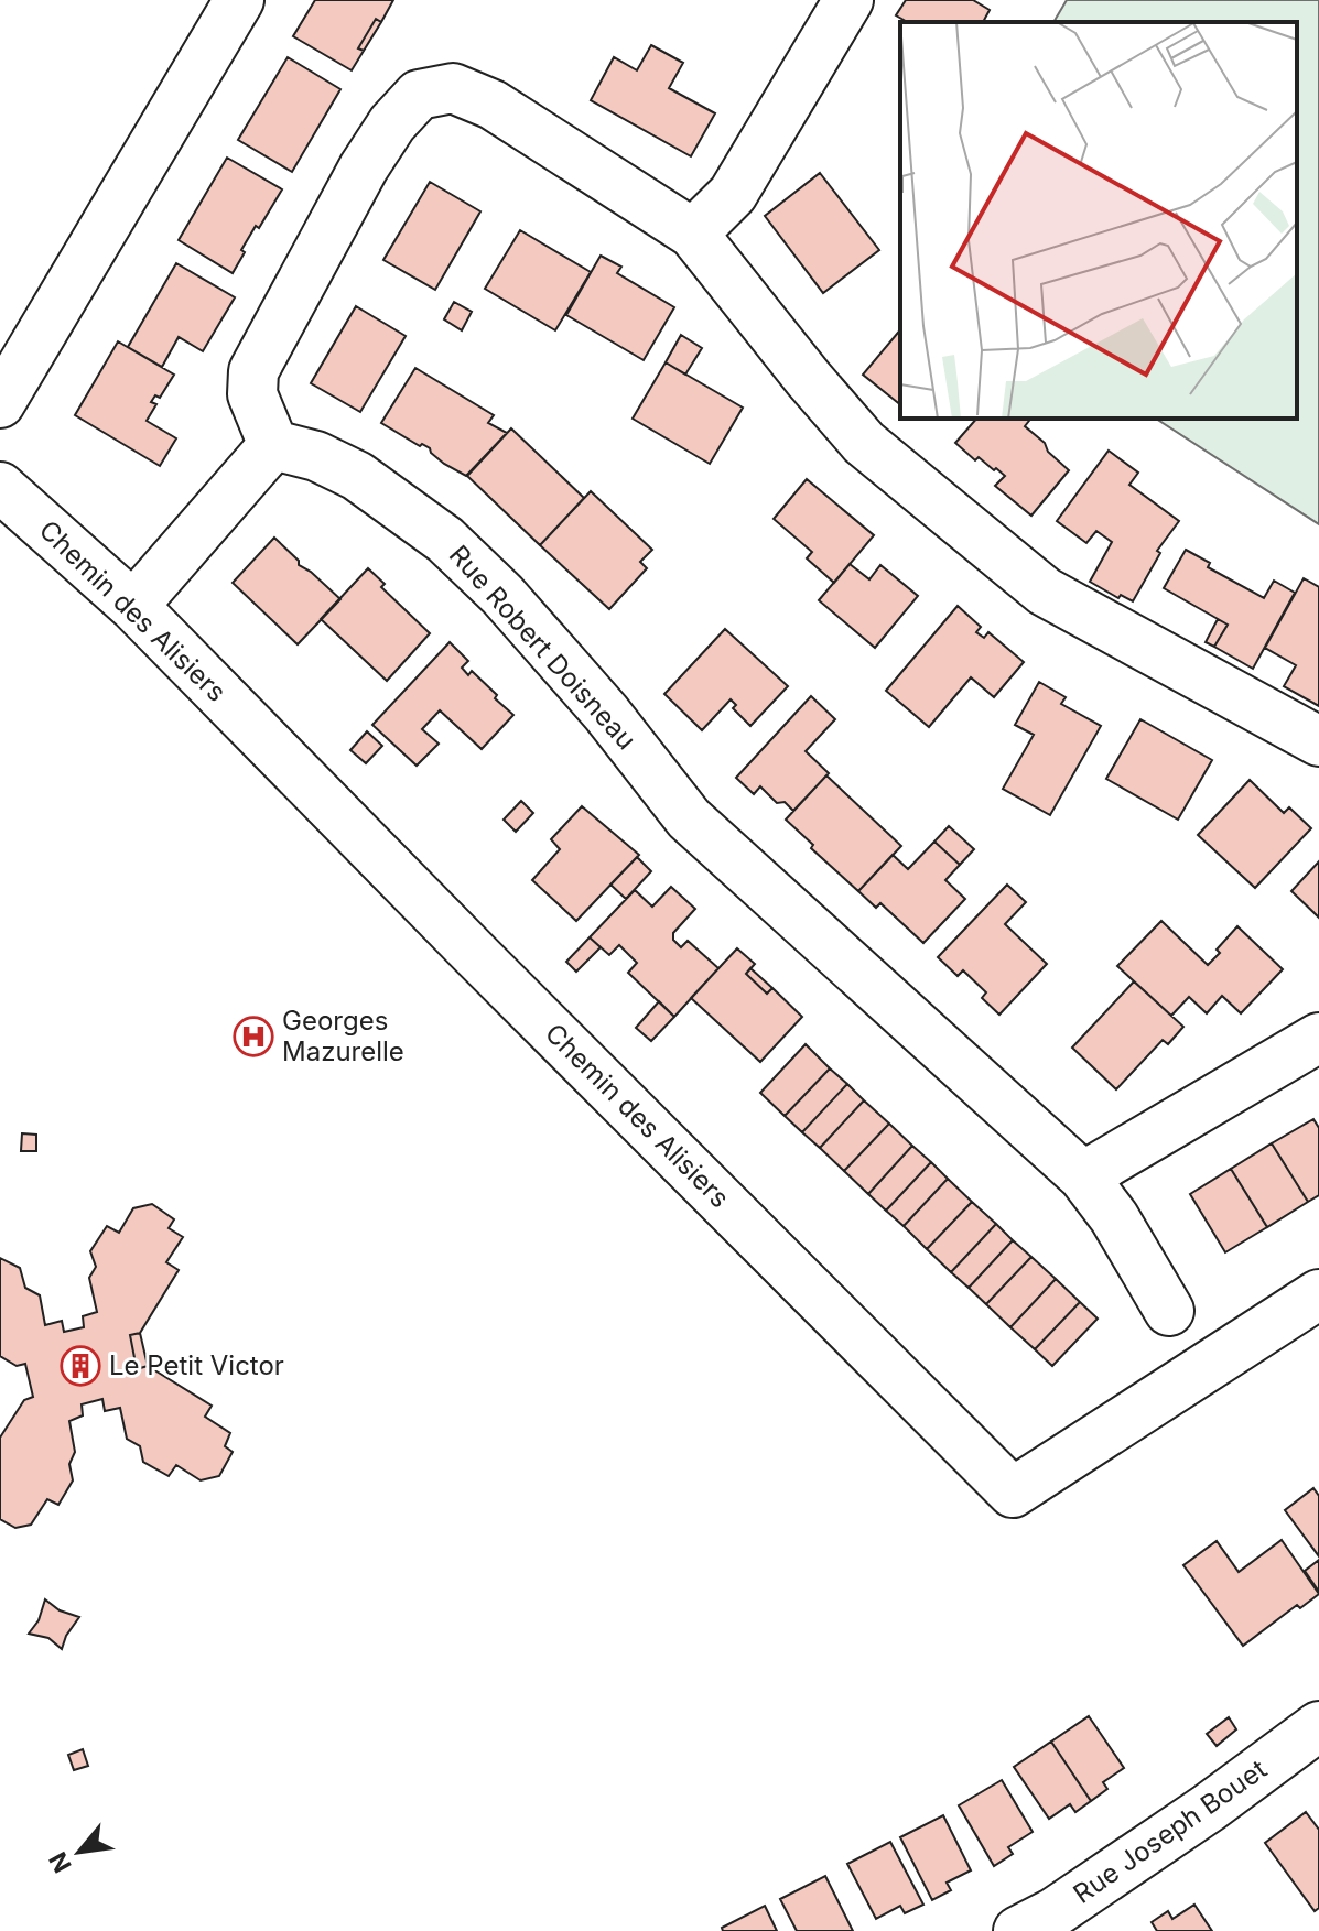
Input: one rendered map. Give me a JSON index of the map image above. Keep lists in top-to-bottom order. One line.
{"streets":{"street":["Chemin des Alisiers","Rue Robert Doisneau","Rue Joseph Bouet"]},"places":{"hospital":["Georges Mazurelle"],"building":["Le Petit Victor"]},"north":"bottom left"}
